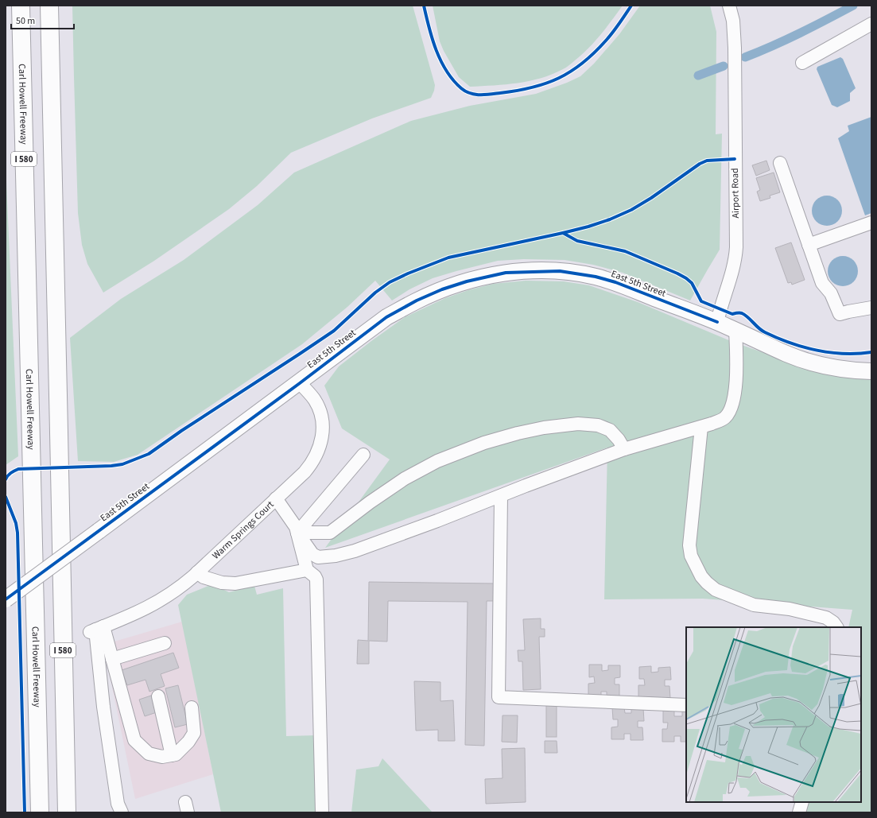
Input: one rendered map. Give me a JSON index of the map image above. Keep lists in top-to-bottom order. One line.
{"streets":{"highway":["Carl Howell Freeway","I 580"],"main road":["East 5th Street"],"street":["Airport Road","Warm Springs Court"]},"crossings":[["Airport Road","East 5th Street"],["East 5th Street","Warm Springs Court"]],"scale_bar":"50 m"}
